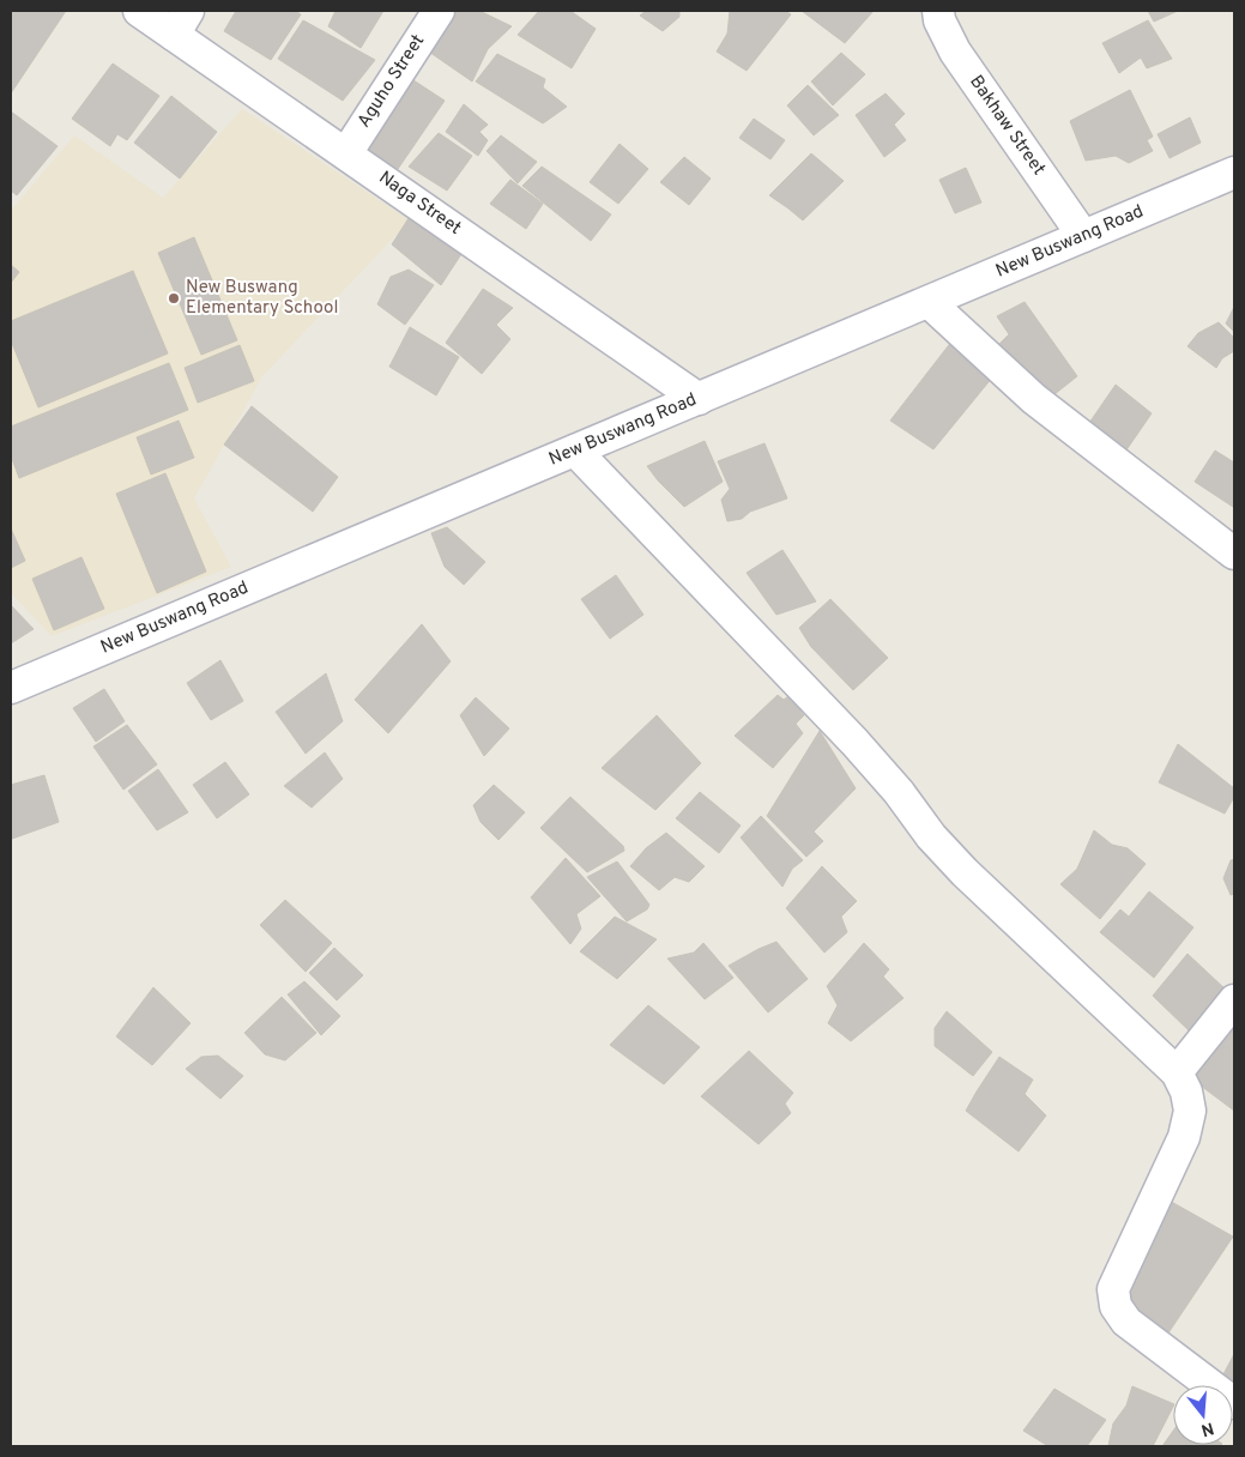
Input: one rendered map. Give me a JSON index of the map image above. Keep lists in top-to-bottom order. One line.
{"streets":{"street":["Aguho Street","Bakhaw Street","Naga Street","New Buswang Road"]},"crossings":[["Aguho Street","Naga Street"],["Bakhaw Street","New Buswang Road"],["Naga Street","New Buswang Road"]],"places":["New Buswang Elementary School"],"north":"bottom"}
